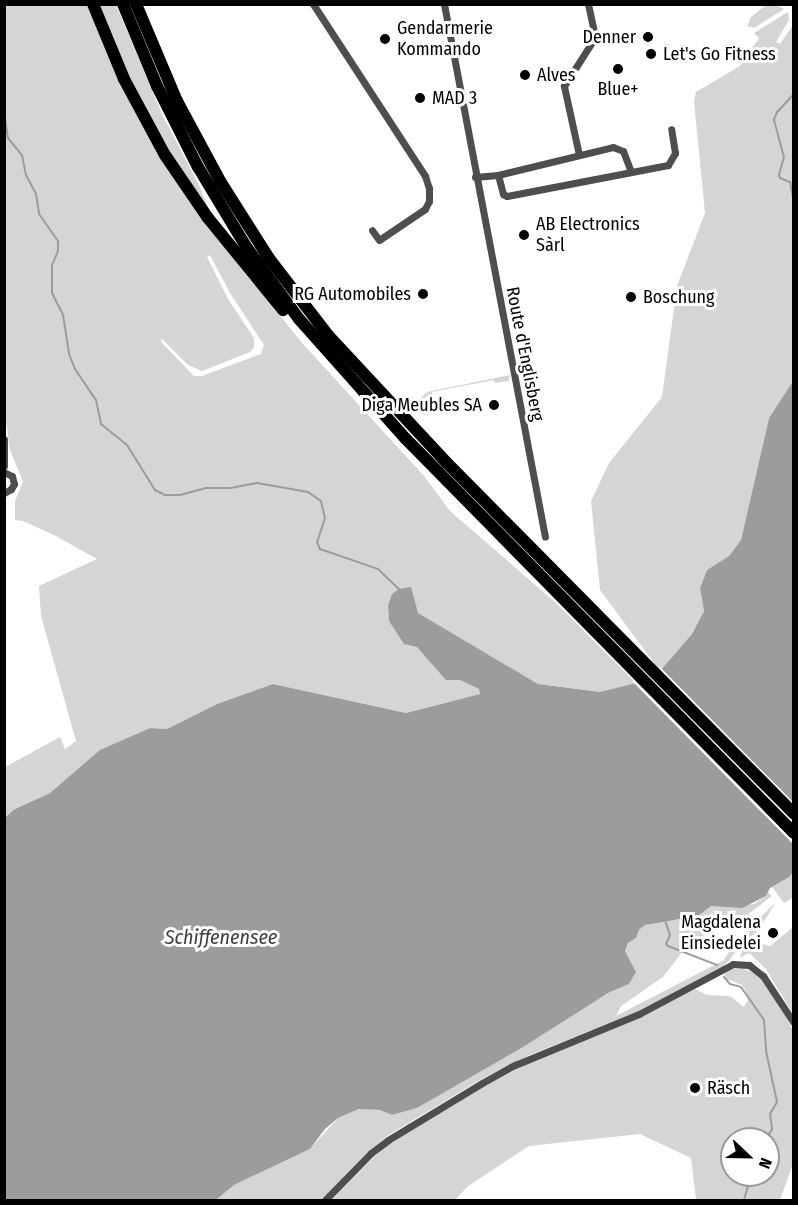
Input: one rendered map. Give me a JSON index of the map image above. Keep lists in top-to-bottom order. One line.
{"streets":{"street":["Route d'Englisberg"]},"water":["Schiffenensee"],"places":["Denner","Gendarmerie Kommando","Let's Go Fitness","Blue+","Alves","MAD 3","AB Electronics Sàrl","RG Automobiles","Boschung","Diga Meubles SA","Magdalena Einsiedelei","Räsch"],"north":"right"}
